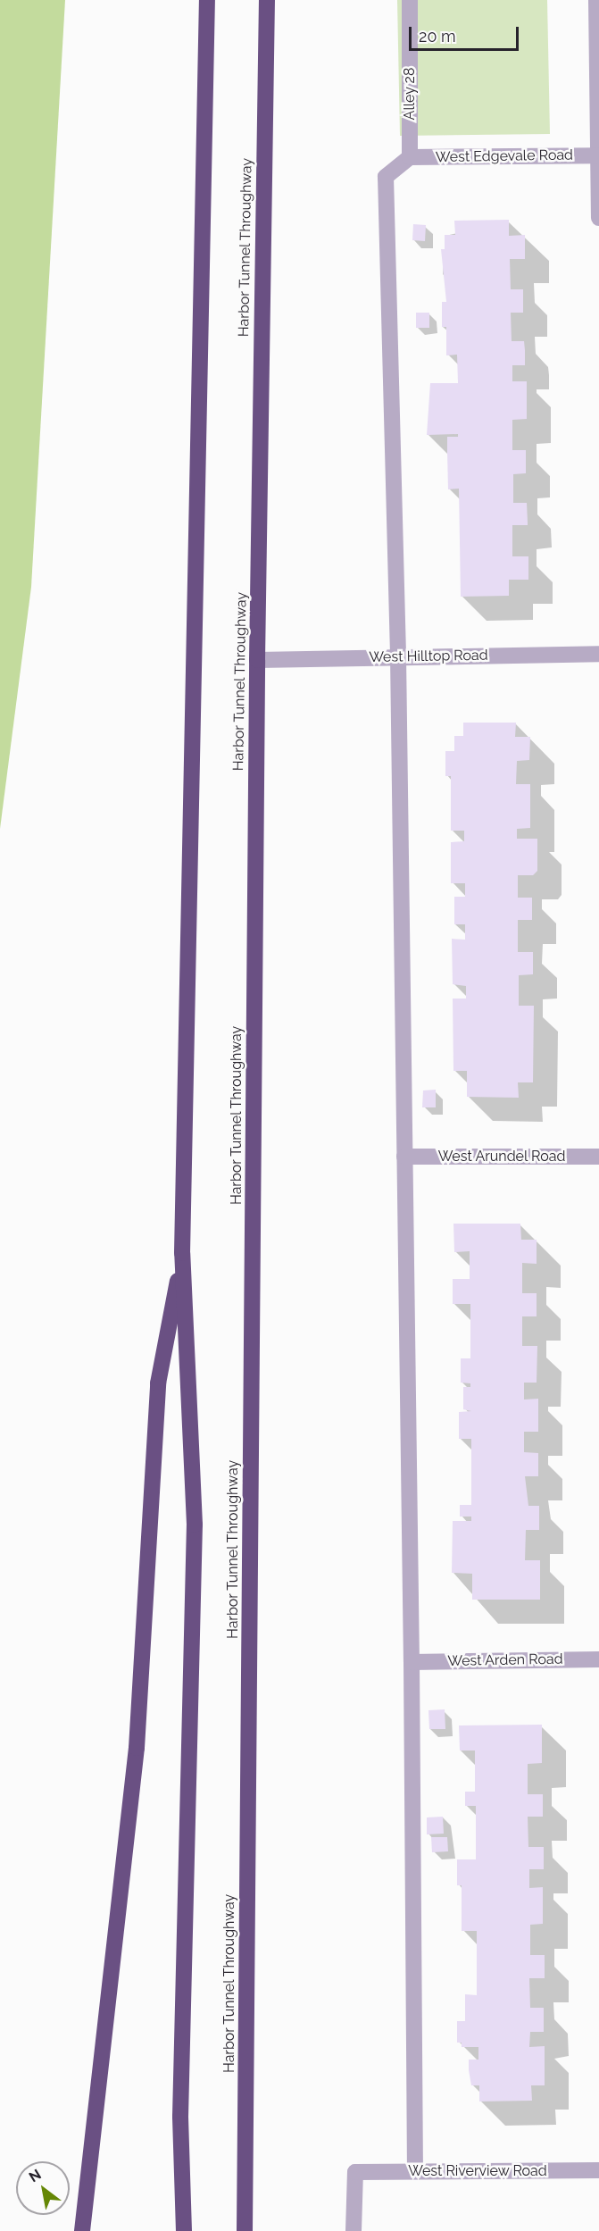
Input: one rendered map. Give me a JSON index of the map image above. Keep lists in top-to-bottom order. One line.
{"streets":{"highway":["Harbor Tunnel Throughway"],"street":["Alley 28","West Edgevale Road","West Hilltop Road","West Arundel Road","West Arden Road","West Riverview Road"]},"crossings":[["Alley 28","West Edgevale Road"],["Harbor Tunnel Throughway","West Hilltop Road"]],"scale_bar":"20 m","north":"top left"}
